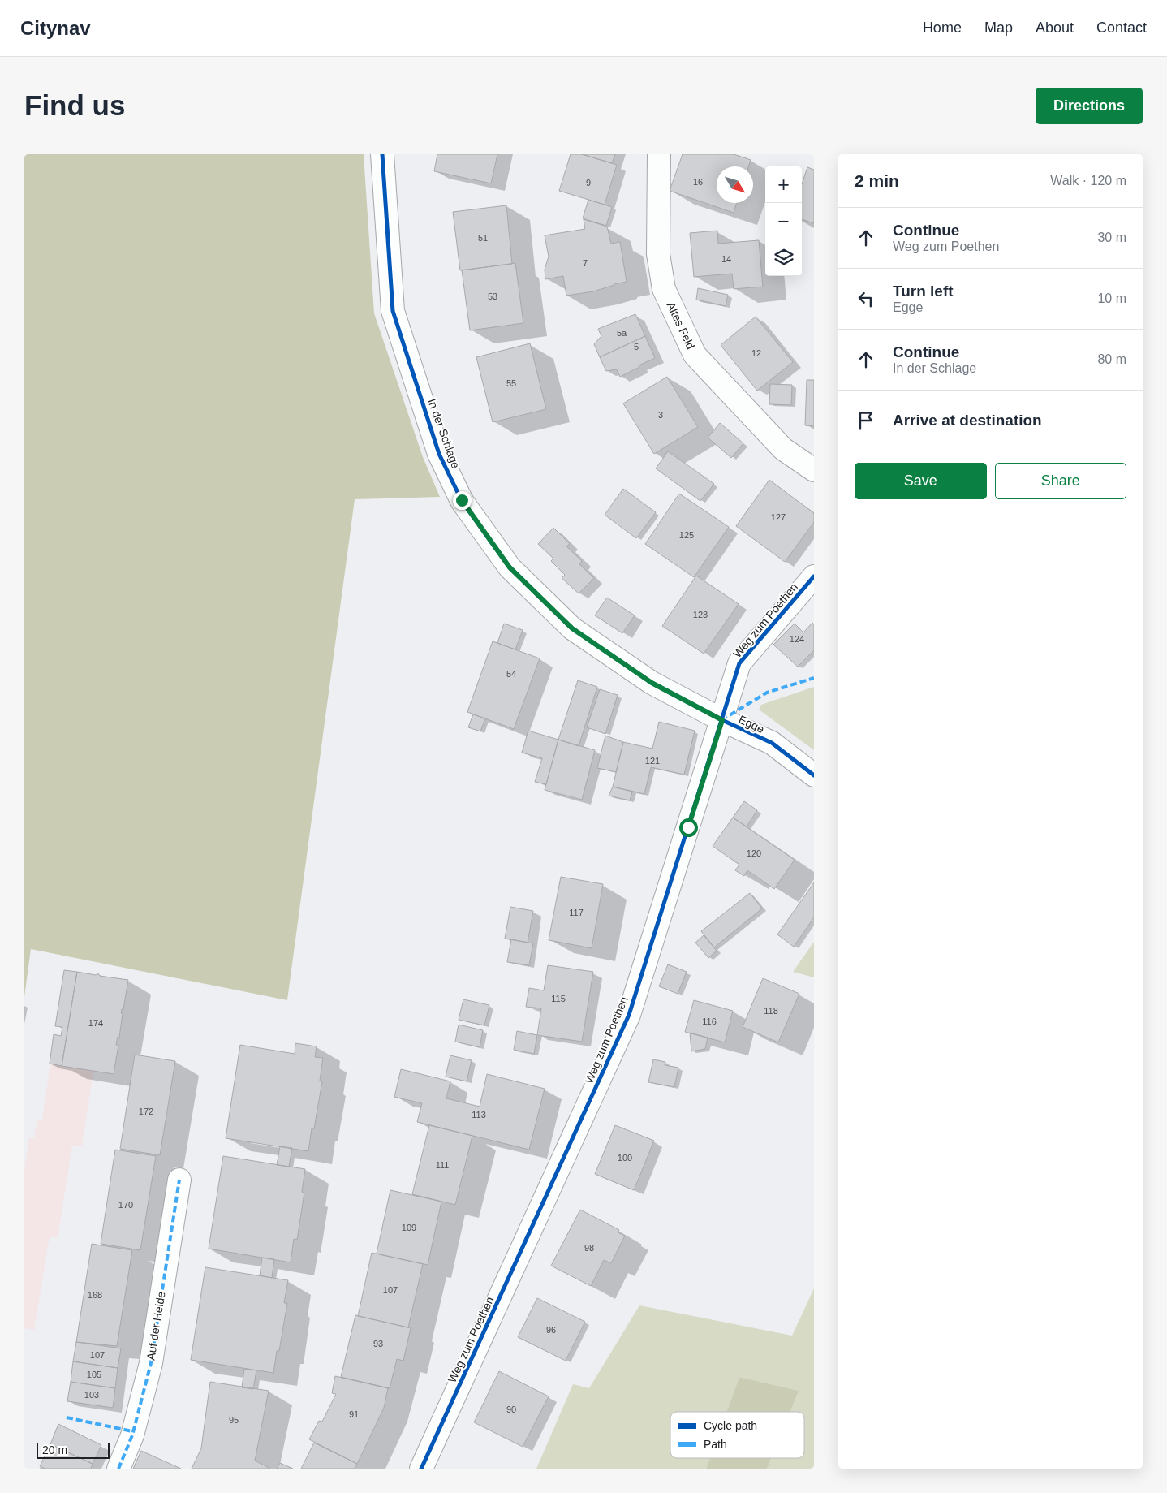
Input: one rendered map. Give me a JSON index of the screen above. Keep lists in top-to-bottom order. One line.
{"streets":{"street":["Altes Feld","In der Schlage","Weg zum Poethen","Egge","Auf der Heide"]},"crossings":[["In der Schlage","Egge"],["Weg zum Poethen","Egge"]],"house_numbers":["16","9","51","14","7","53","5a","5","12","55","3","127","125","123","124","54","121","120","117","115","118","116","174","172","113","100","111","170","109","98","107","168","96","93","107","105","103","90","91","95"],"legend":["Cycle path","Path"],"scale_bar":"20 m","north":"bottom right","page":{"header":"Citynav","nav":["Home","Map","About","Contact"],"buttons":["Directions",["Save","Share"]],"title":"Find us","heading":["2 min","Walk · 120 m"],"map_buttons":["+","−"],"list":[["Continue","Weg zum Poethen","30 m"],["Turn left","Egge","10 m"],["Continue","In der Schlage","80 m"],"Arrive at destination"],"scale":"20 m"}}
